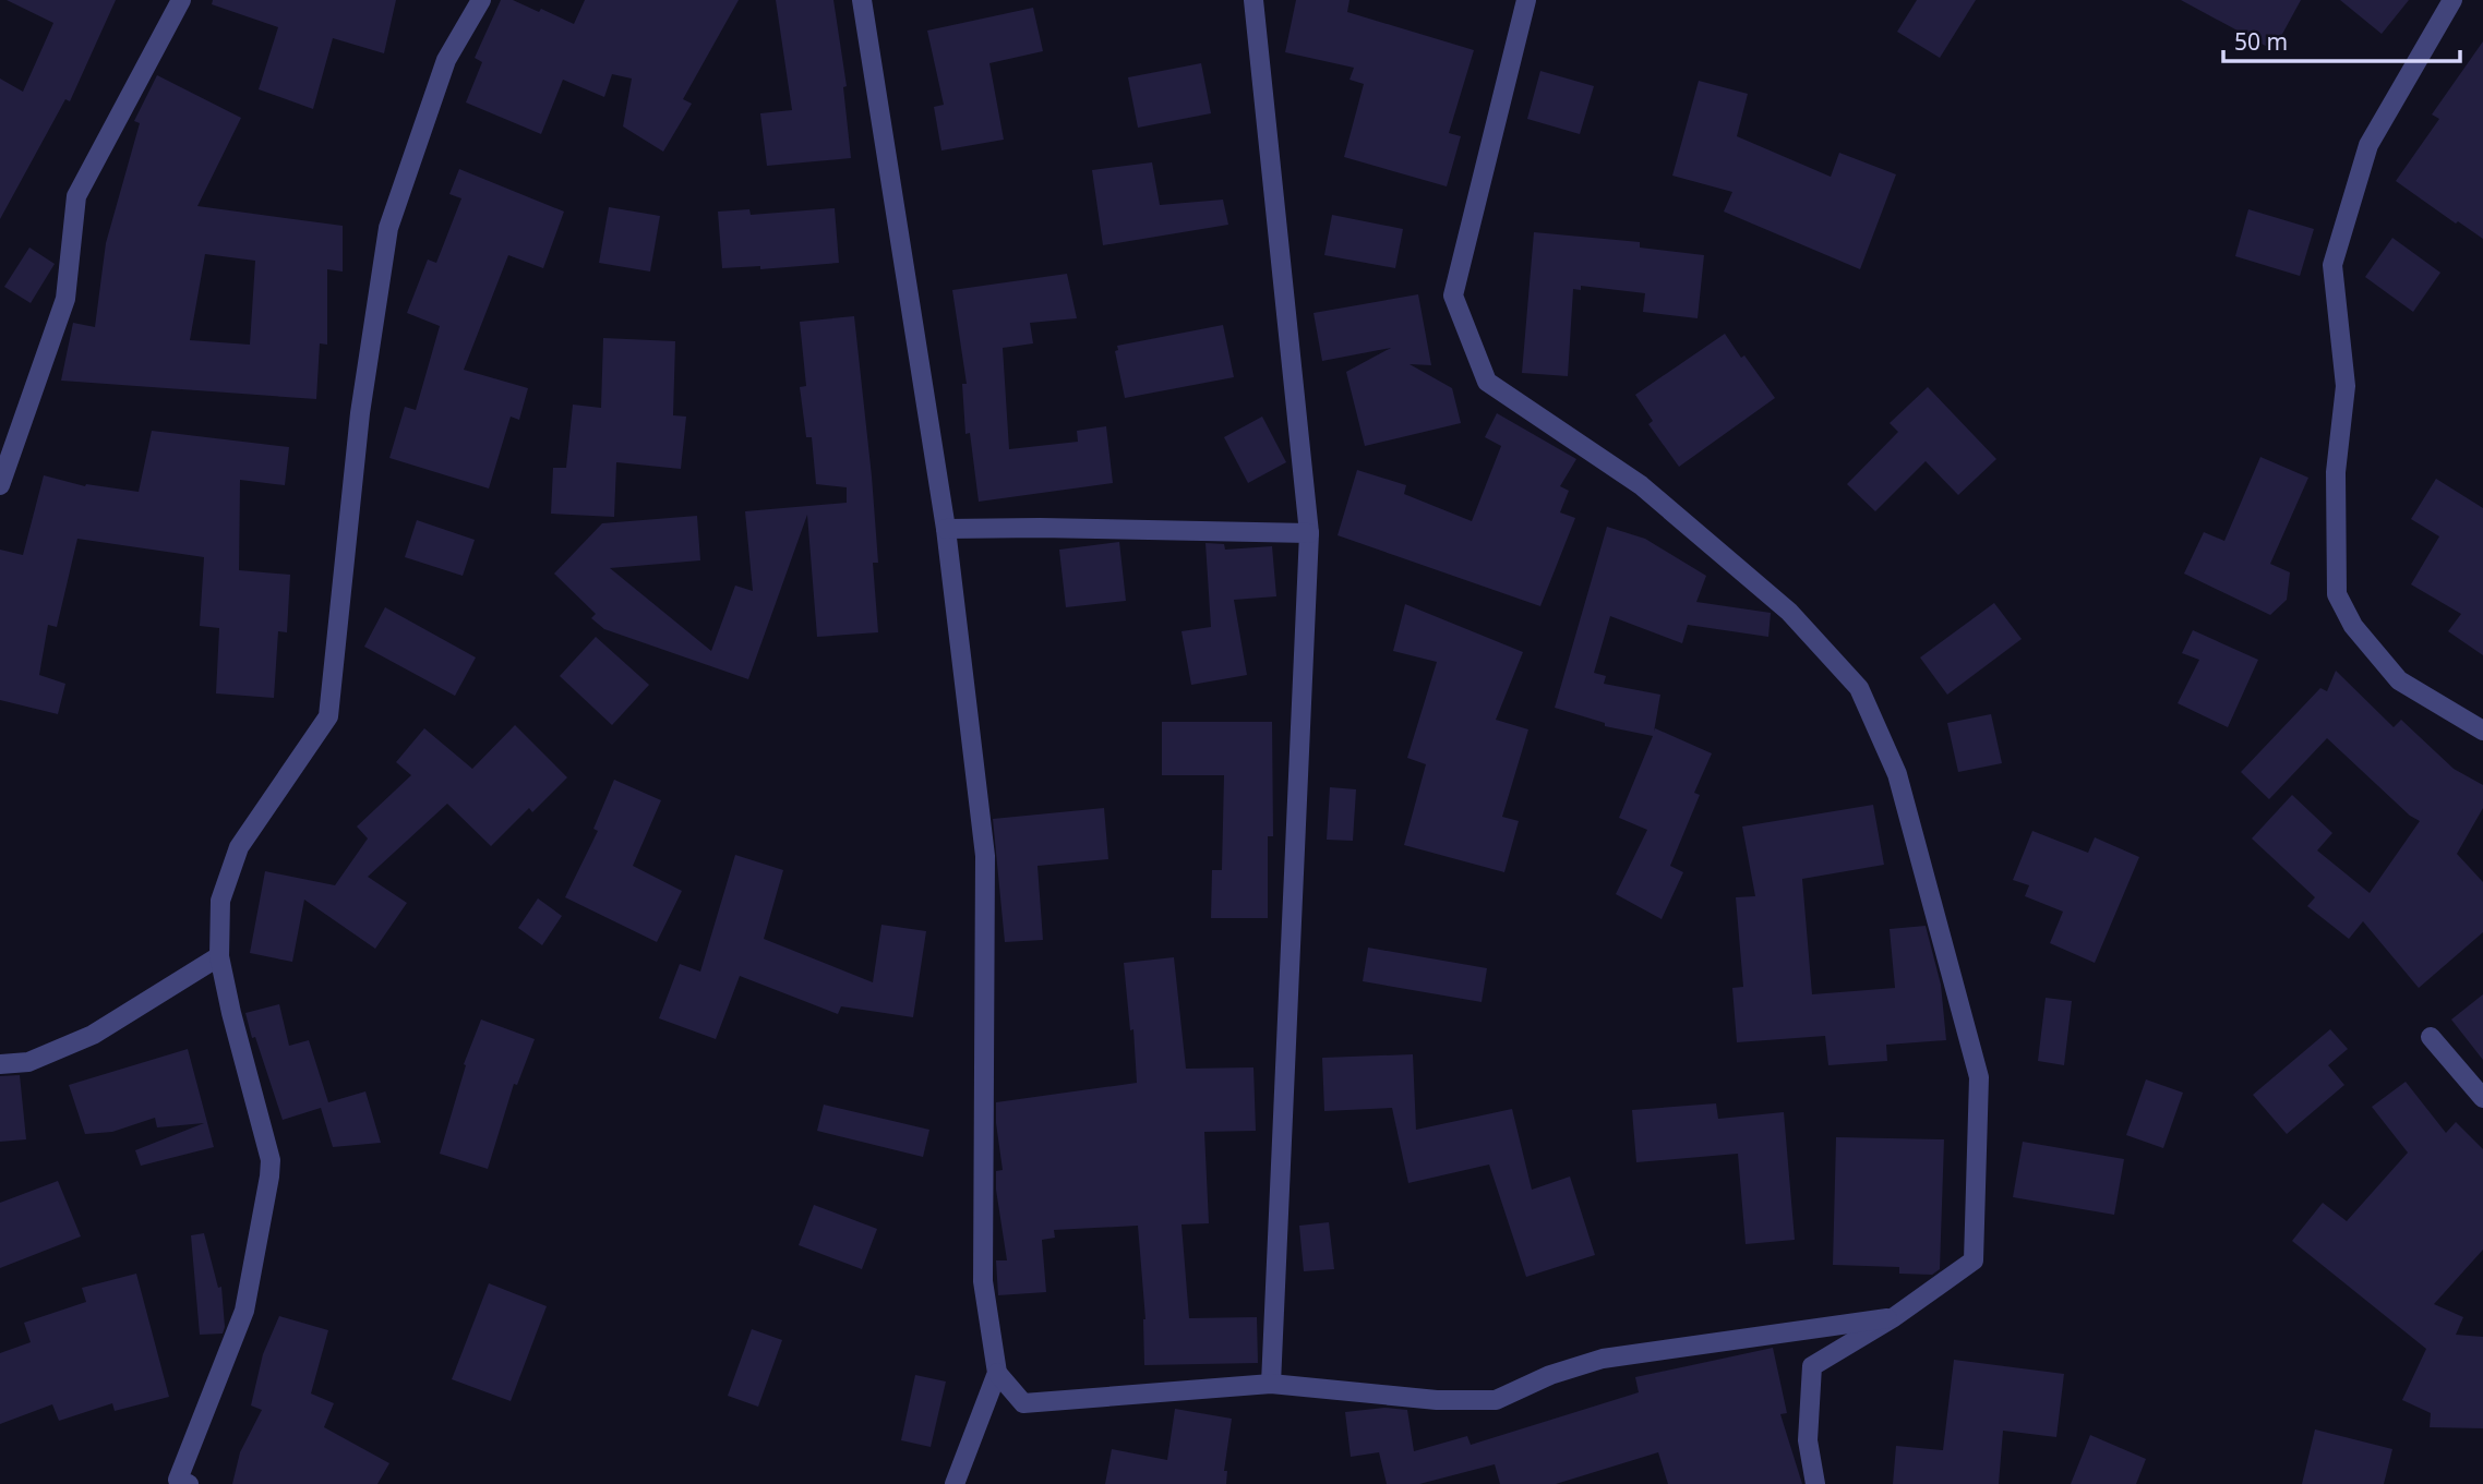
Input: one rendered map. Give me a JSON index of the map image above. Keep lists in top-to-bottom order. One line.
{"scale_bar":"50 m"}
